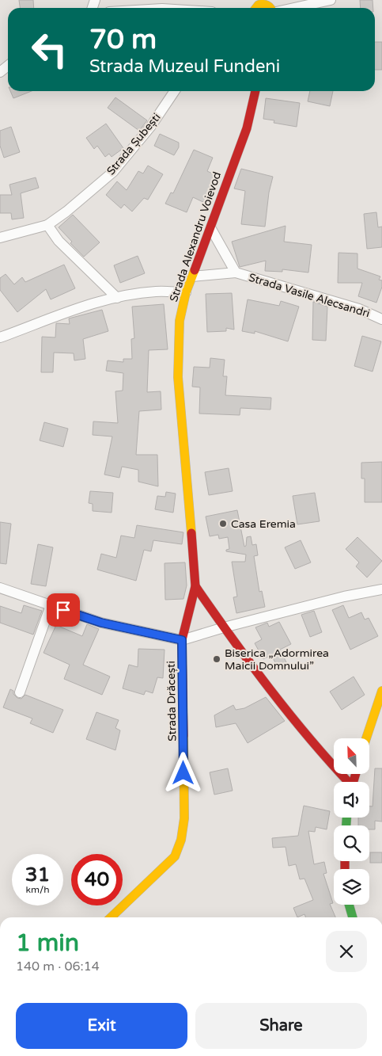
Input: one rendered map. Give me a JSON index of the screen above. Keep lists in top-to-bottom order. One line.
{"streets":{"main road":["Strada Alexandru Voievod","Strada Drăcești"],"street":["Strada Șubești","Strada Vasile Alecsandri"]},"crossings":[["Strada Alexandru Voievod","Strada Vasile Alecsandri"],["Strada Alexandru Voievod","Strada Drăcești"]],"places":["Casa Eremia","Biserica „Adormirea Maicii Domnului”"],"north":"top left","page":{"turn":["70 m","Strada Muzeul Fundeni"],"speed":"31 km/h","limit":"40","heading":["1 min","140 m · 06:14"],"buttons":["Exit","Share"]}}
